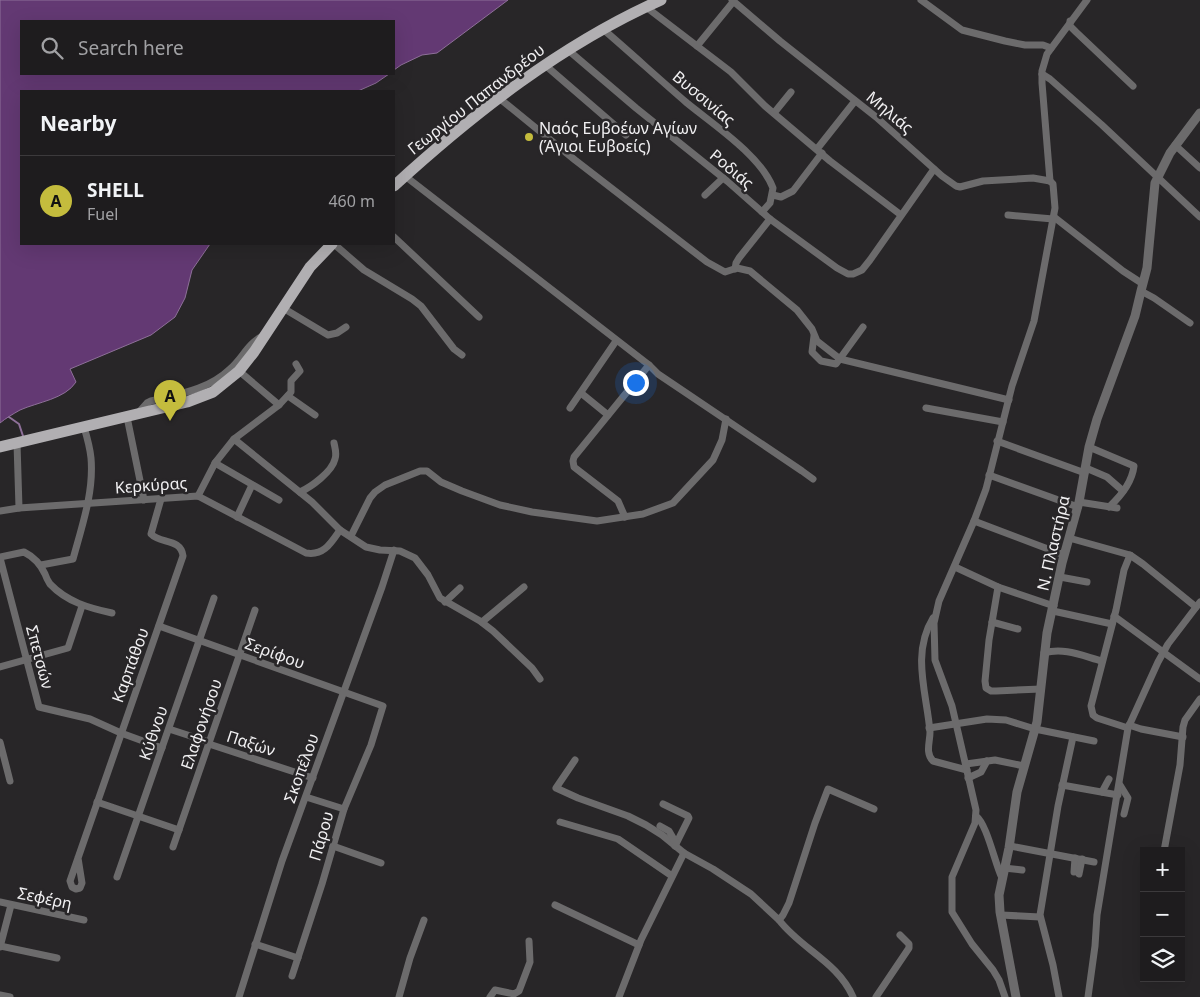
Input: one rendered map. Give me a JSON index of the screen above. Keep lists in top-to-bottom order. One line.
{"streets":{"main road":["Γεωργίου Παπανδρέου"],"street":["Βυσσινίας","Μηλιάς","Ροδιάς","Κερκύρας","Ν. Πλαστήρα","Σερίφου","Σπετσών","Καρπάθου","Ελαφονήσου","Κύθνου","Παξών","Σκοπέλου","Πάρου","Σεφέρη"]},"crossings":[["Βυσσινίας","Γεωργίου Παπανδρέου"],["Γεωργίου Παπανδρέου","Ροδιάς"],["Κερκύρας","Καρπάθου"],["Σερίφου","Καρπάθου"],["Σερίφου","Ελαφονήσου"],["Σερίφου","Κύθνου"],["Σερίφου","Σκοπέλου"],["Σερίφου","Πάρου"],["Σπετσών","Καρπάθου"],["Ελαφονήσου","Παξών"],["Κύθνου","Παξών"],["Παξών","Σκοπέλου"]],"places":["Ναός Ευβοέων Αγίων (Άγιοι Ευβοείς)"],"page":{"search":"Search here","heading":"Nearby","list":[{"mark":"A","name":"SHELL","note":"Fuel","value":"460 m"}],"pins":"A","map_buttons":["+","−"]}}
